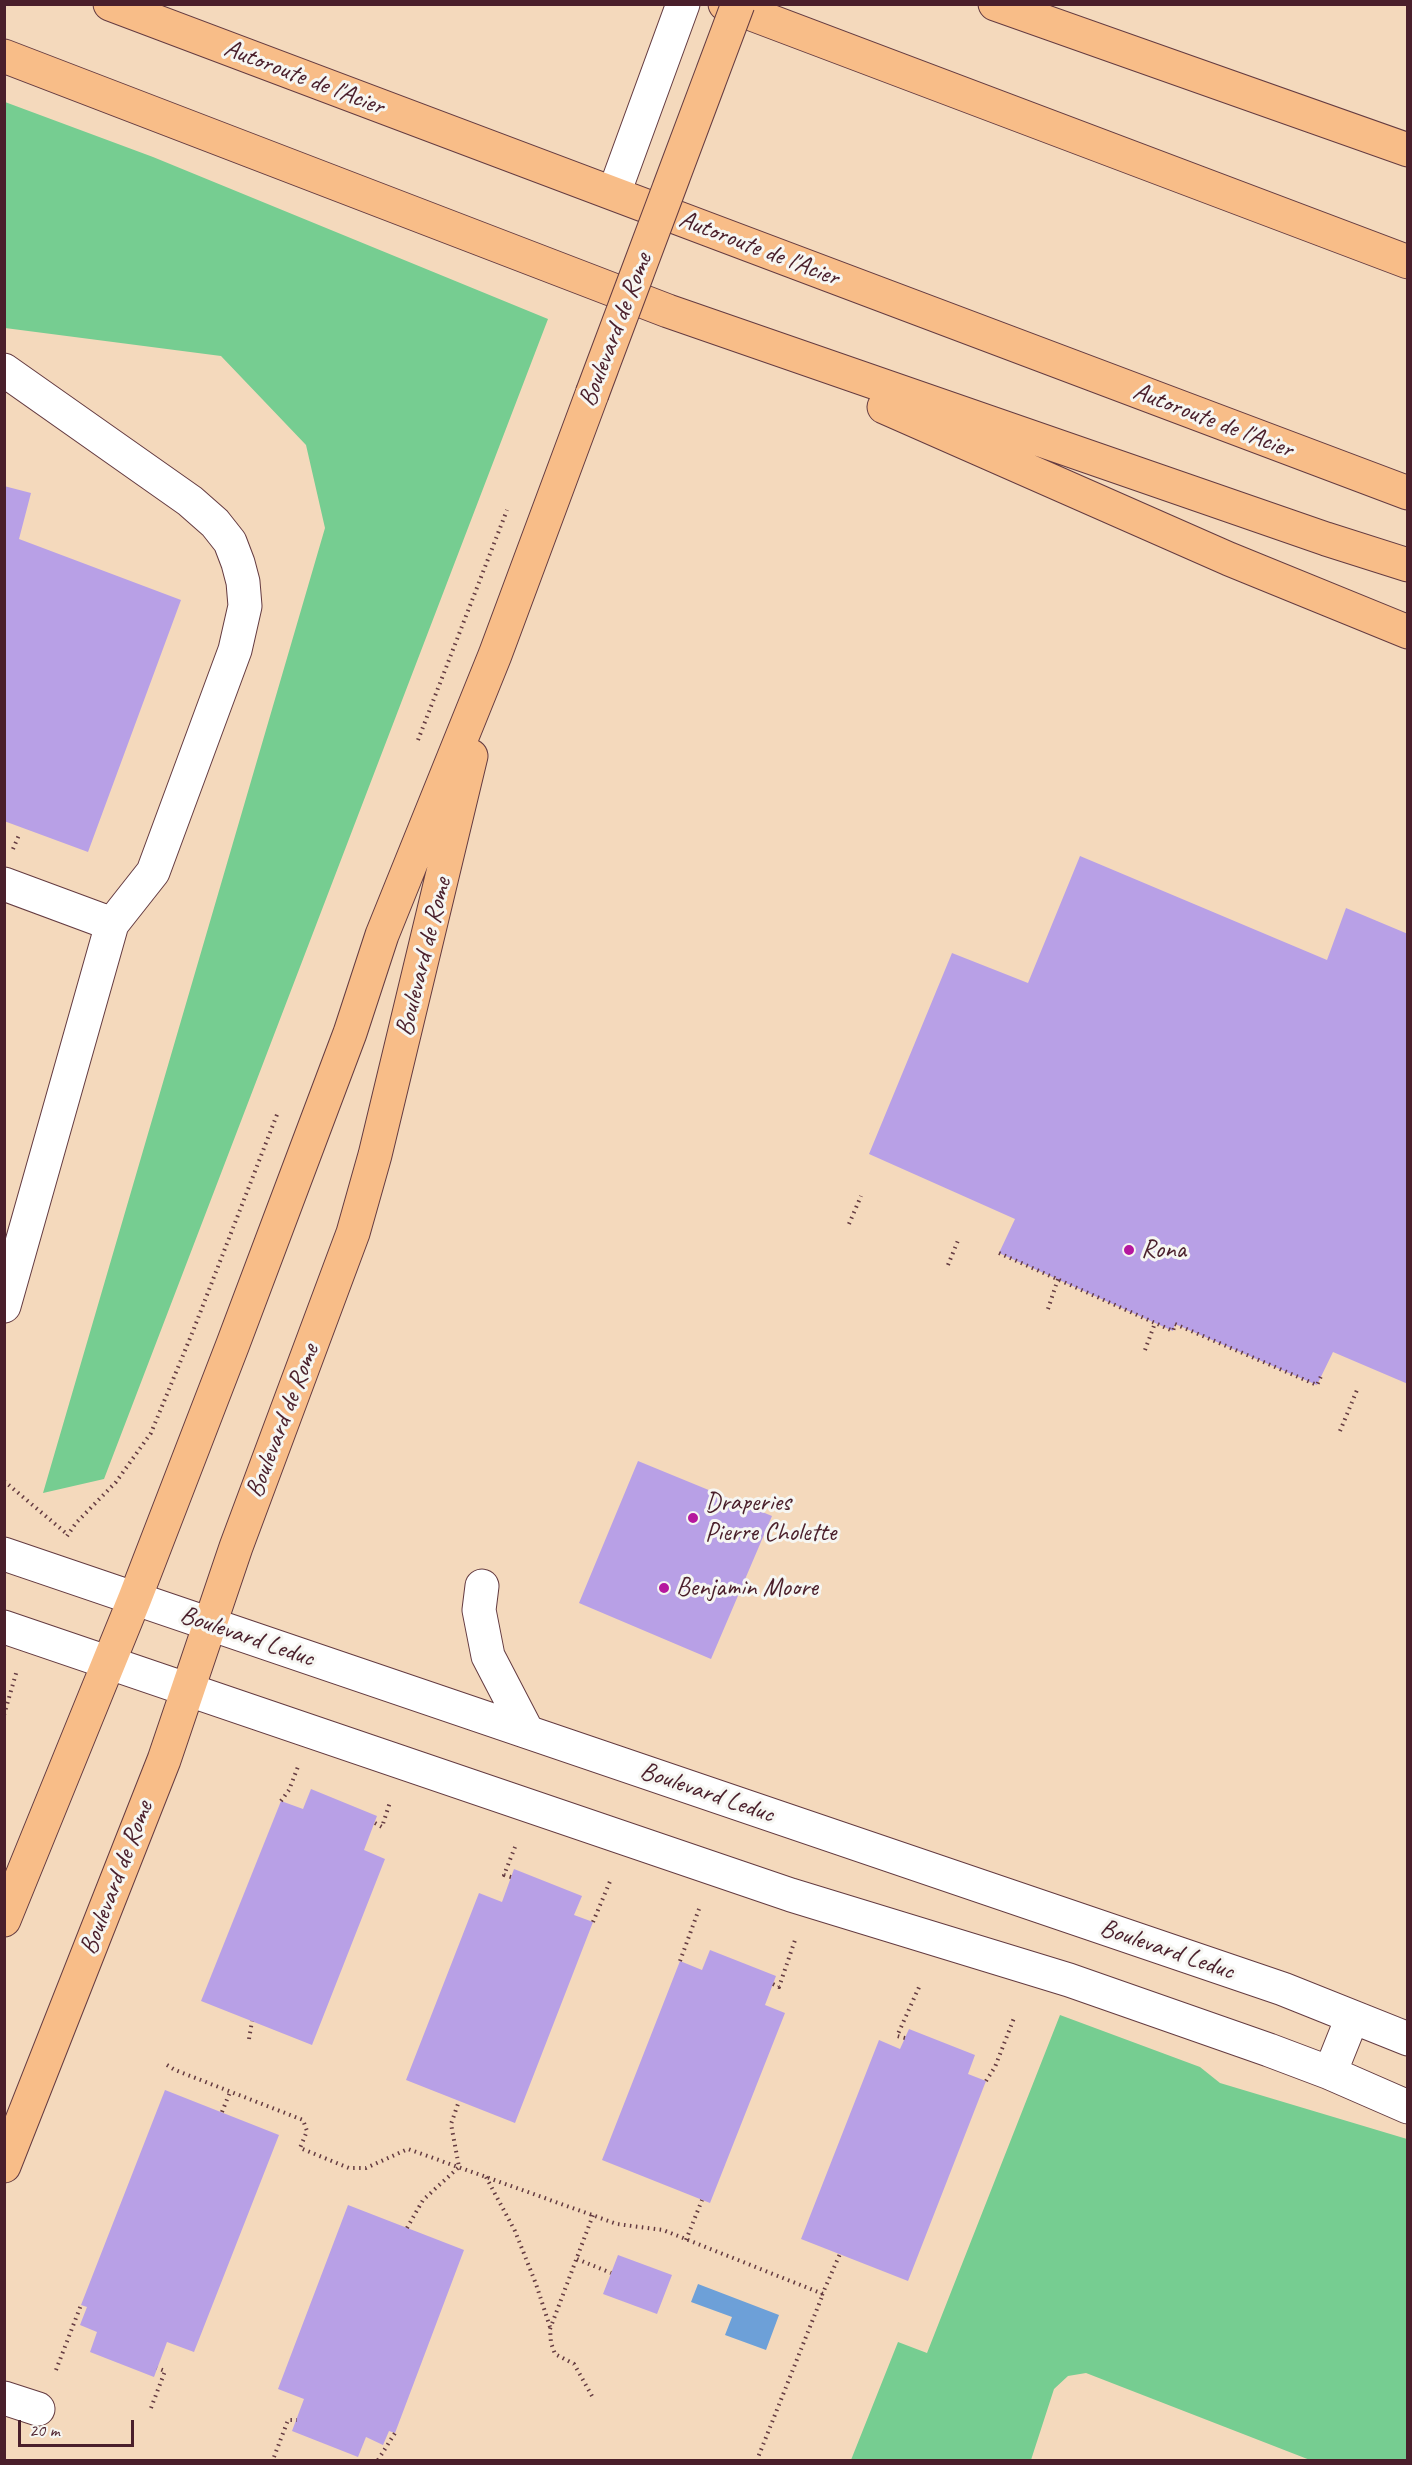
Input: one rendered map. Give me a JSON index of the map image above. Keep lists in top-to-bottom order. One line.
{"streets":{"main road":["Autoroute de l'Acier","Boulevard de Rome"],"street":["Boulevard Leduc"]},"crossings":[["Boulevard de Rome","Boulevard Leduc"]],"places":["Rona","Draperies Pierre Cholette","Benjamin Moore"],"scale_bar":"20 m"}
